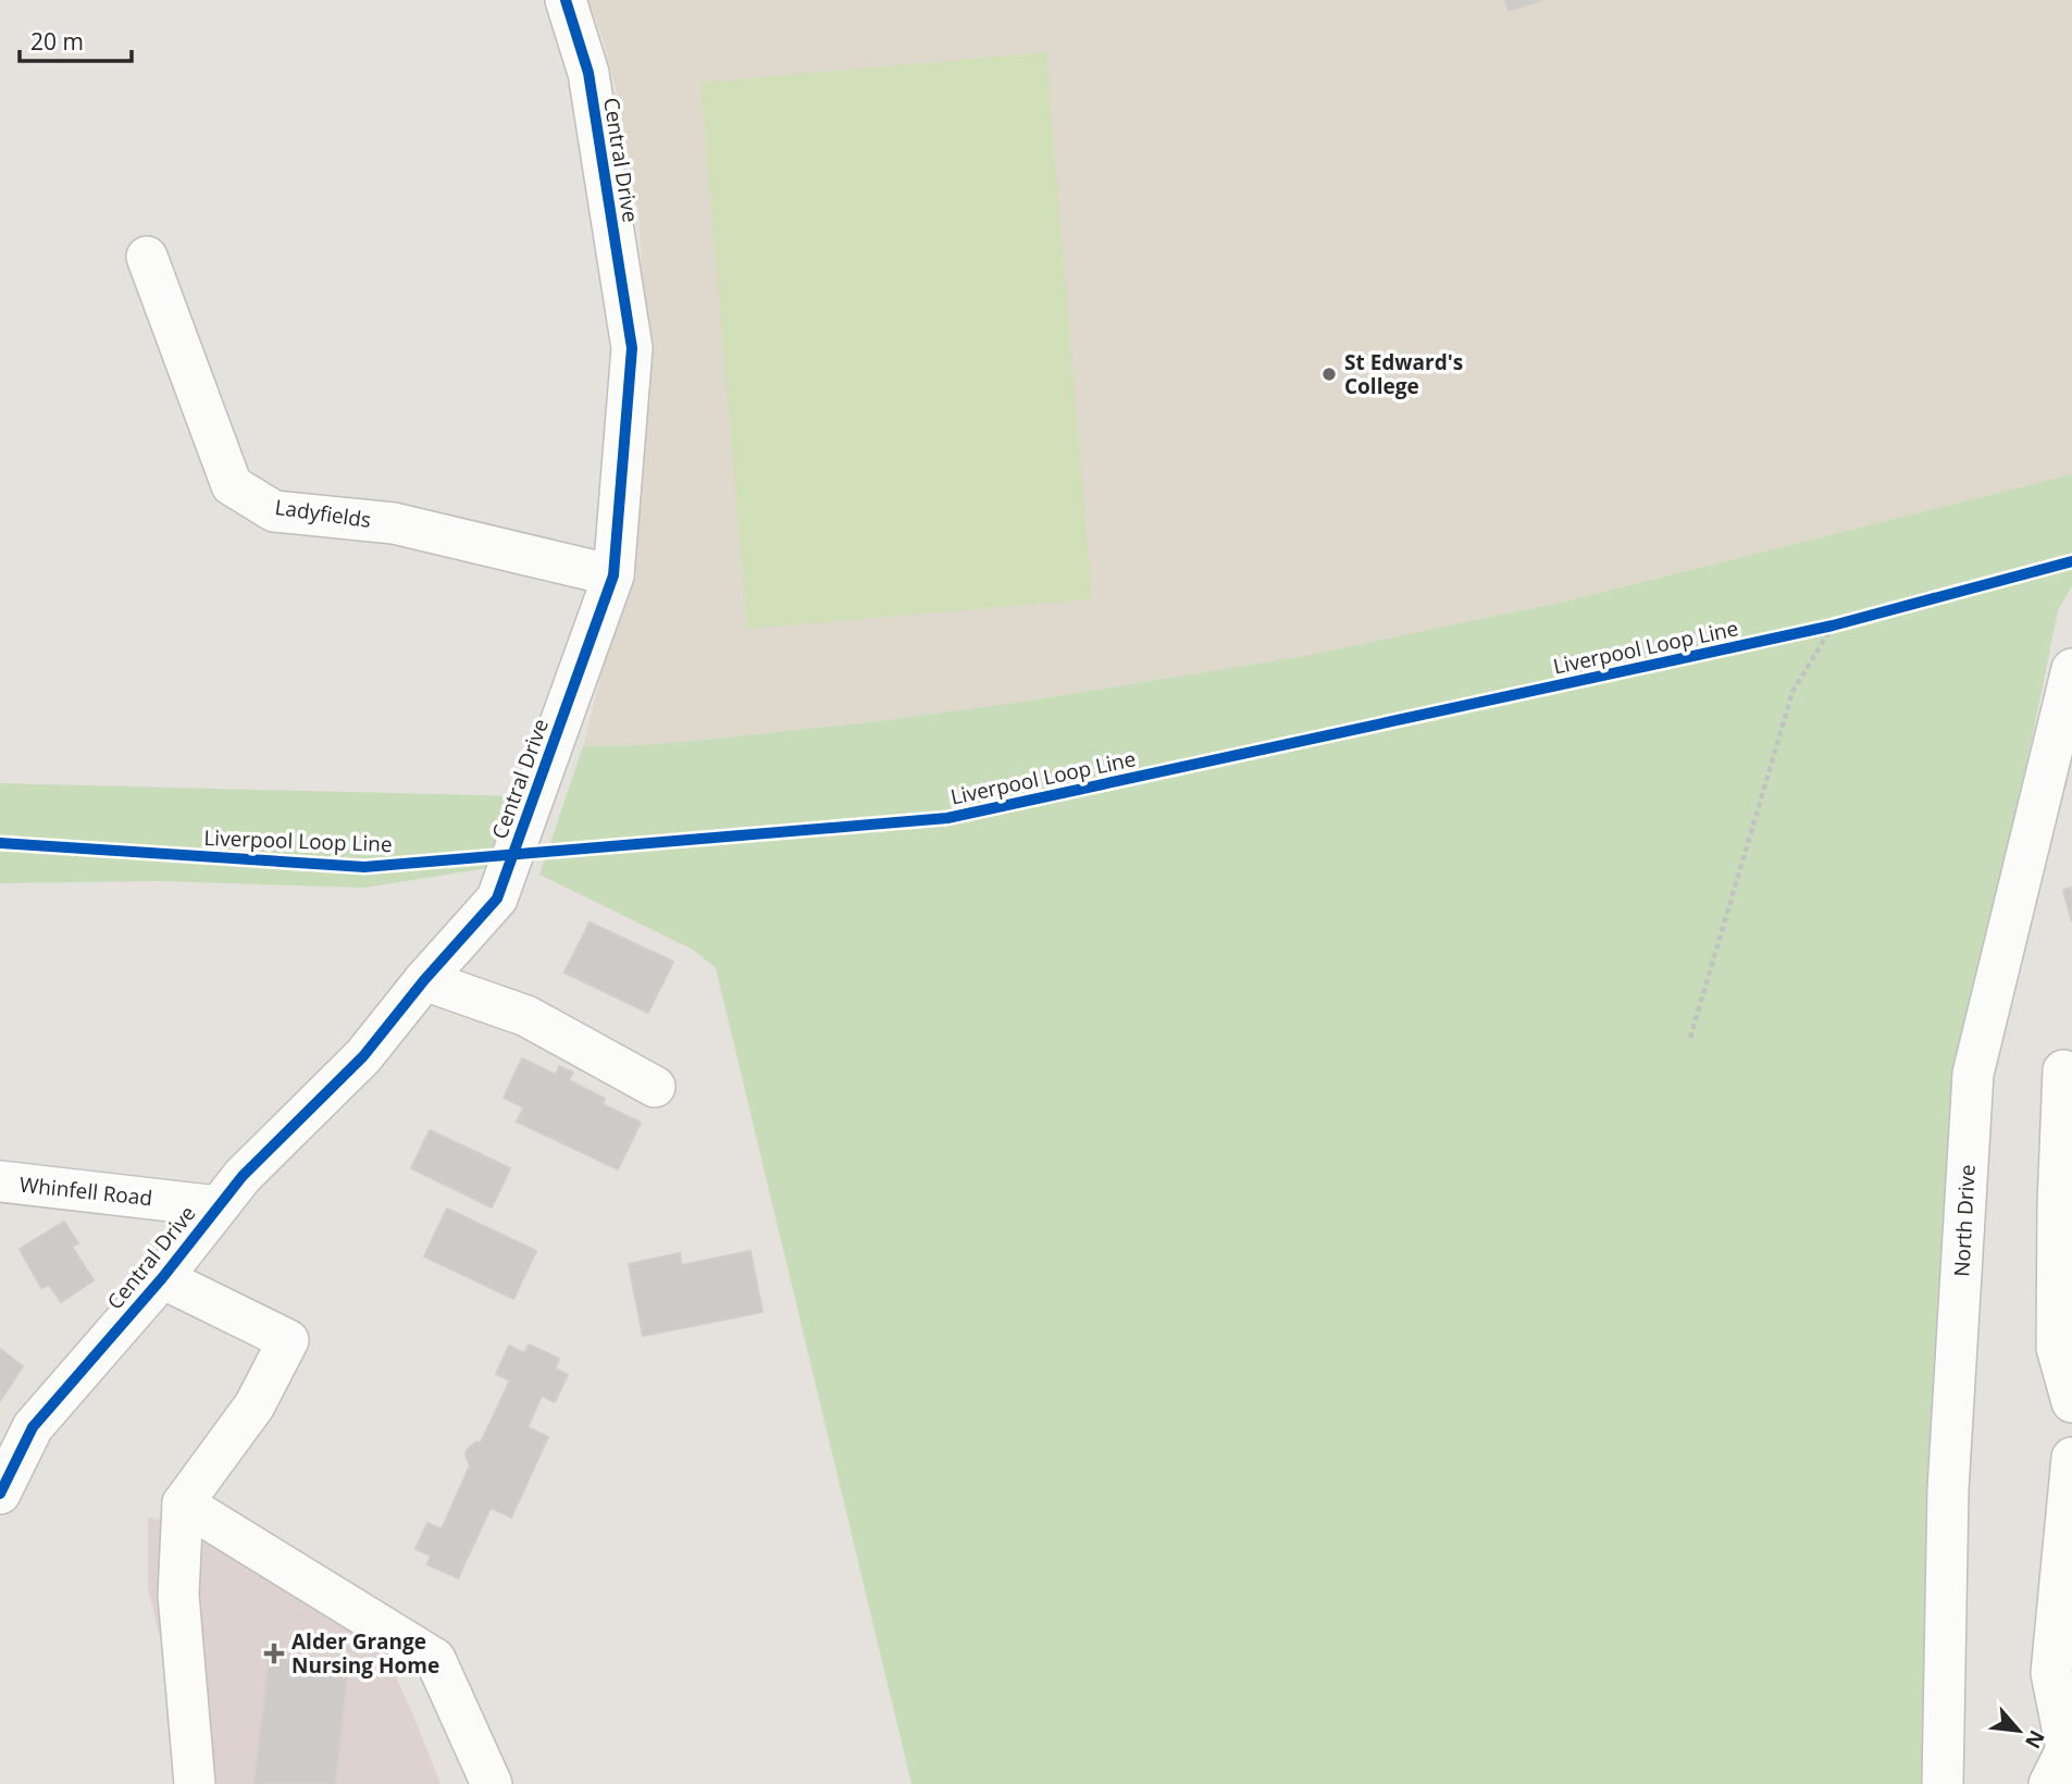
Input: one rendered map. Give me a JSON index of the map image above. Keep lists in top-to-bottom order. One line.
{"streets":{"street":["Central Drive","Ladyfields","Whinfell Road","North Drive"],"cycle path":["Liverpool Loop Line"]},"crossings":[["Central Drive","Ladyfields"],["Central Drive","Whinfell Road"]],"places":{"other":["St Edward's College"],"health":["Alder Grange Nursing Home"]},"scale_bar":"20 m","north":"bottom right"}
